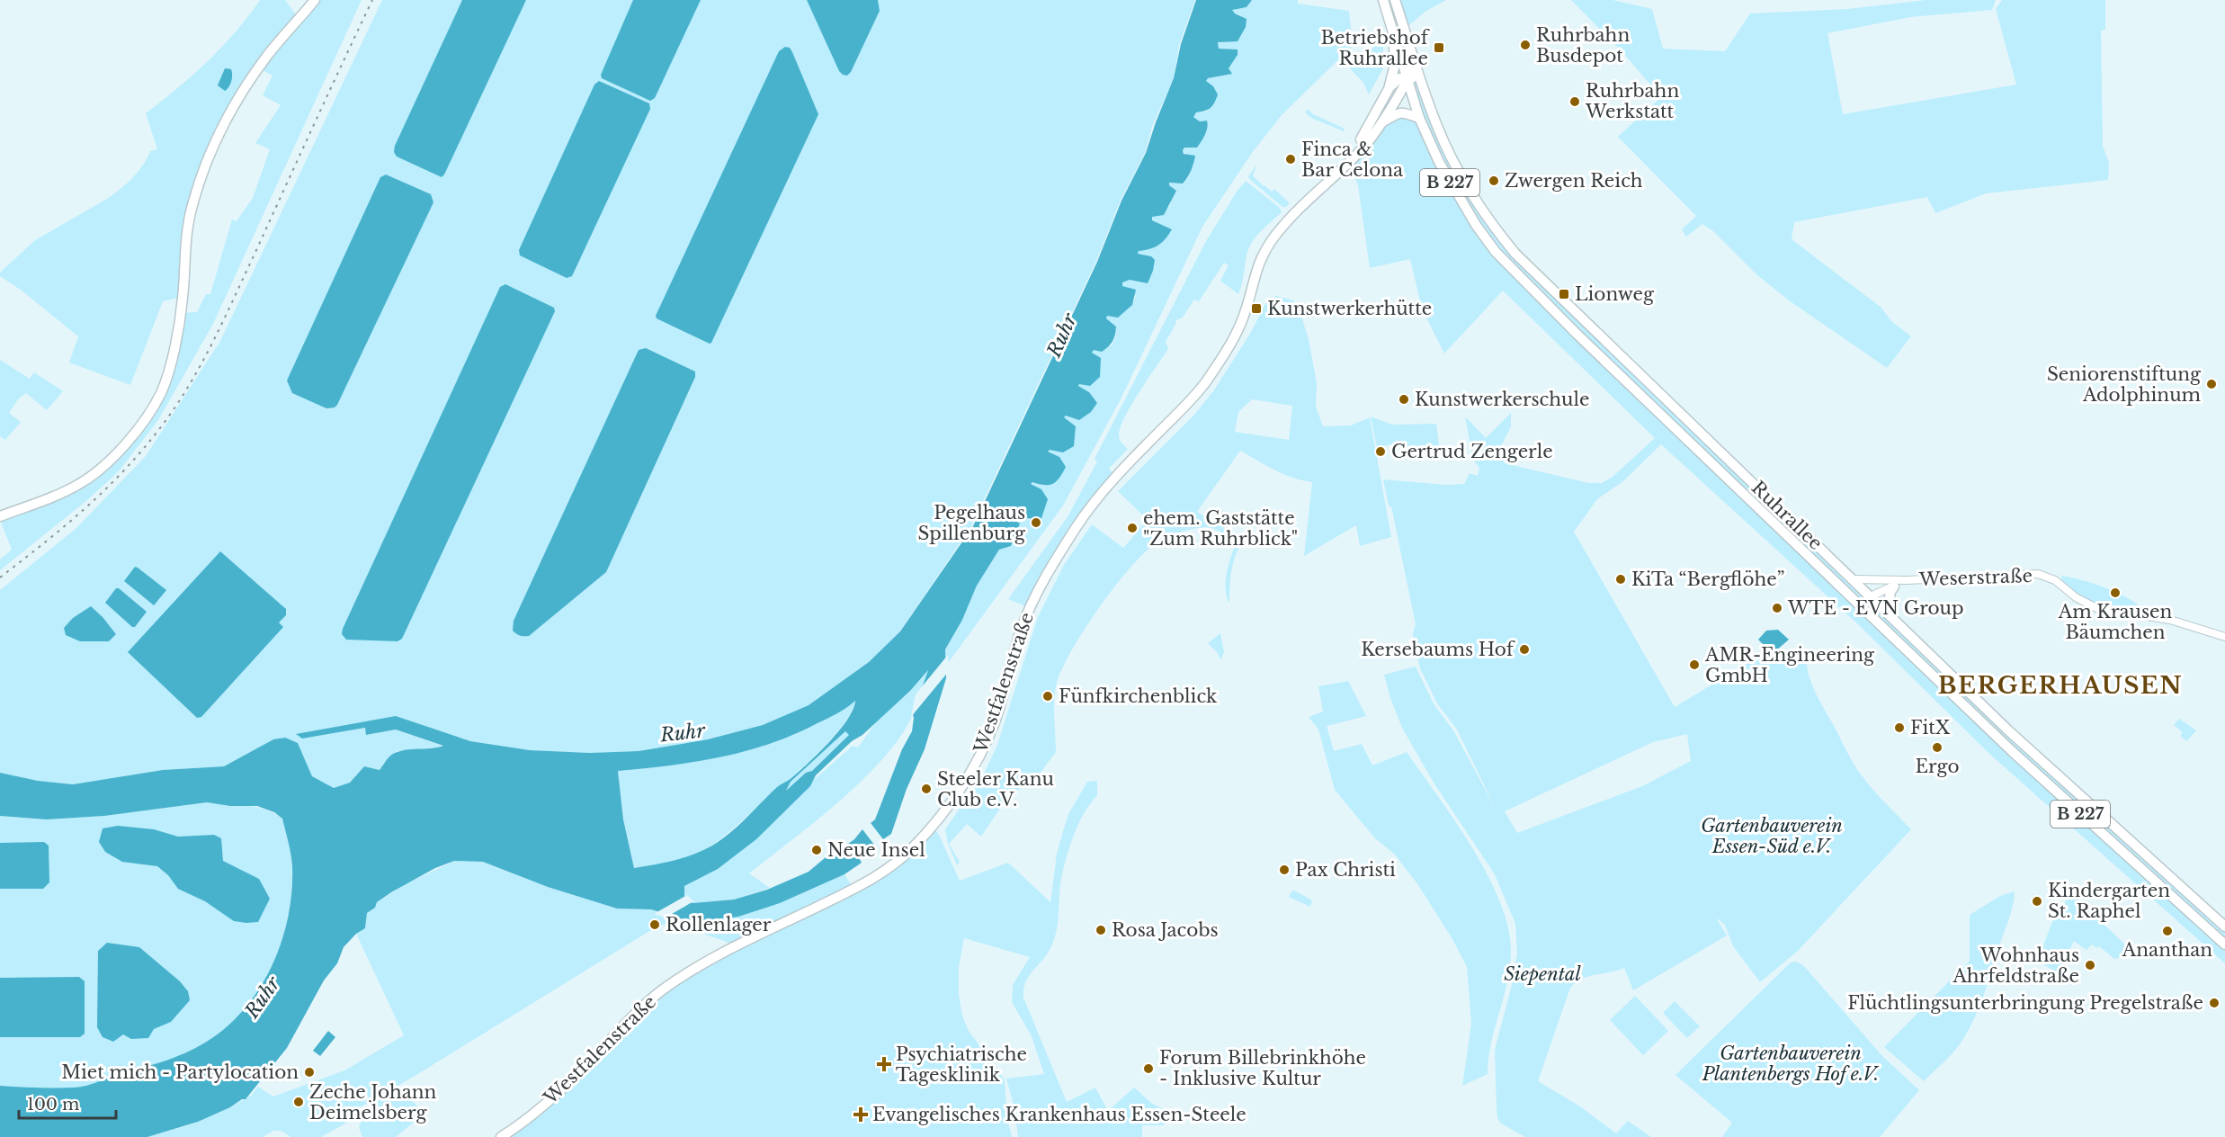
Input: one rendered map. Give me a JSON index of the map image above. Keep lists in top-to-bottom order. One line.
{"streets":{"main road":["B 227","Ruhrallee","Westfalenstraße"],"street":["Weserstraße"]},"crossings":[["B 227","Ruhrallee"],["B 227","Westfalenstraße"],["Ruhrallee","Weserstraße"],["Ruhrallee","Westfalenstraße"]],"districts":["BERGERHAUSEN"],"water":["Ruhr"],"parks":["Gartenbauverein Essen-Süd e.V.","Siepental","Gartenbauverein Plantenbergs Hof e.V."],"places":{"other":["Ruhrbahn Busdepot","Ruhrbahn Werkstatt","Finca & Bar Celona","Zwergen Reich","Seniorenstiftung Adolphinum","Kunstwerkerschule","Gertrud Zengerle","Pegelhaus Spillenburg","ehem. Gaststätte \"Zum Ruhrblick\"","KiTa “Bergflöhe”","Am Krausen Bäumchen","WTE - EVN Group","Kersebaums Hof","AMR-Engineering GmbH","Fünfkirchenblick","FitX","Ergo","Steeler Kanu Club e.V.","Neue Insel","Pax Christi","Kindergarten St. Raphel","Rollenlager","Rosa Jacobs","Ananthan","Wohnhaus Ahrfeldstraße","Flüchtlingsunterbringung Pregelstraße","Forum Billebrinkhöhe - Inklusive Kultur","Miet mich - Partylocation","Zeche Johann Deimelsberg"],"transit":["Betriebshof Ruhrallee","Lionweg","Kunstwerkerhütte"],"health":["Psychiatrische Tagesklinik","Evangelisches Krankenhaus Essen-Steele"]},"scale_bar":"100 m"}
